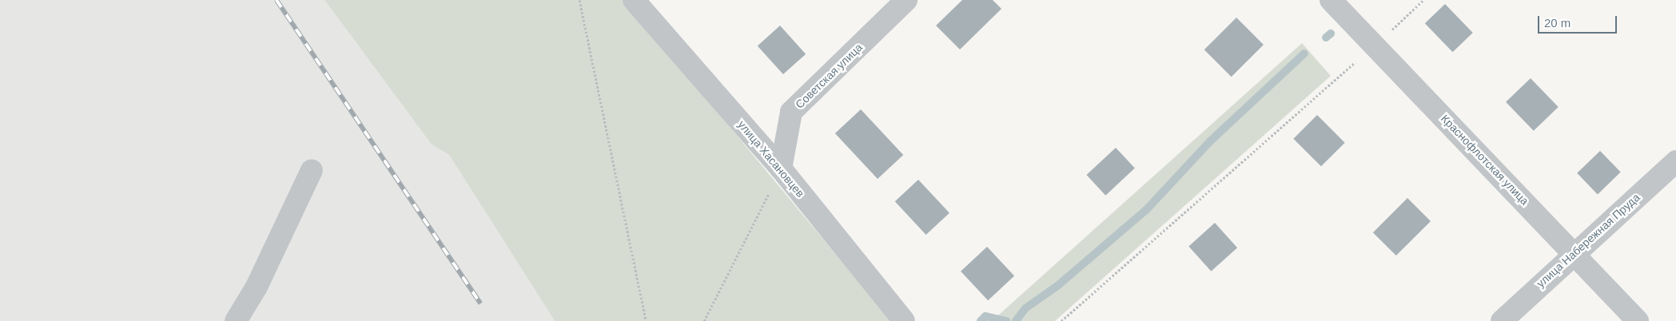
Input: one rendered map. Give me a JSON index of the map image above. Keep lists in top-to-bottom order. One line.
{"streets":{"street":["Советская улица","улица Хасановцев","Краснофлотская улица","улица Набережная Пруда"]},"crossings":[["Советская улица","улица Хасановцев"],["Краснофлотская улица","улица Набережная Пруда"]],"scale_bar":"20 m"}
